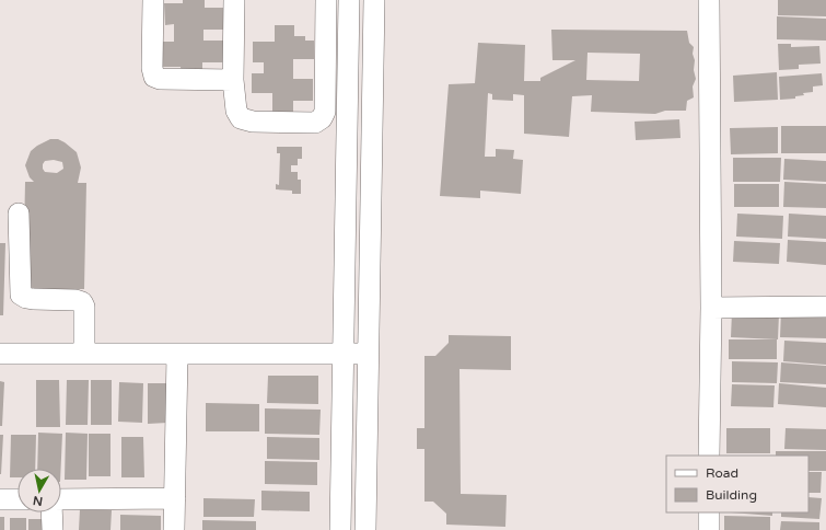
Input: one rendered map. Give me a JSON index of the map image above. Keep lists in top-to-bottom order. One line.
{"legend":["Road","Building"],"north":"bottom"}
